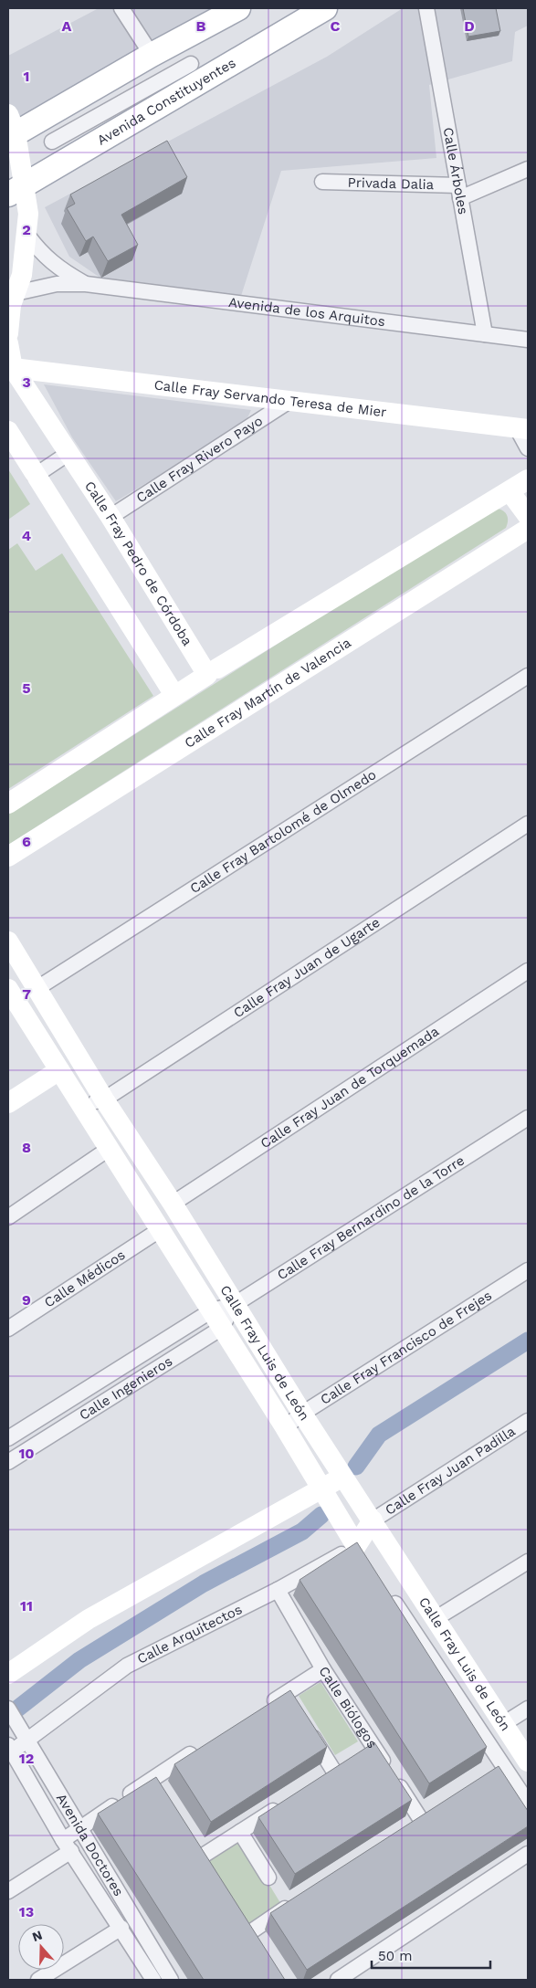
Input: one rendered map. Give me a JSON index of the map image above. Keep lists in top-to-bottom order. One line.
{"streets":{"main road":["Avenida Constituyentes"],"street":["Calle Árboles","Privada Dalia","Avenida de los Arquitos","Calle Fray Servando Teresa de Mier","Calle Fray Rivero Payo","Calle Fray Pedro de Córdoba","Calle Fray Martín de Valencia","Calle Fray Bartolomé de Olmedo","Calle Fray Juan de Ugarte","Calle Fray Juan de Torquemada","Calle Fray Bernardino de la Torre","Calle Médicos","Calle Fray Francisco de Frejes","Calle Fray Luis de León","Calle Ingenieros","Calle Fray Juan Padilla","Calle Arquitectos","Calle Biólogos","Avenida Doctores"]},"crossings":[["Calle Árboles","Privada Dalia"],["Calle Árboles","Avenida de los Arquitos"],["Calle Fray Servando Teresa de Mier","Calle Fray Rivero Payo"],["Calle Fray Servando Teresa de Mier","Calle Fray Pedro de Córdoba"],["Calle Fray Rivero Payo","Calle Fray Pedro de Córdoba"],["Calle Fray Bartolomé de Olmedo","Calle Fray Luis de León"],["Calle Fray Juan de Ugarte","Calle Fray Luis de León"],["Calle Fray Juan de Torquemada","Calle Fray Luis de León"],["Calle Fray Bernardino de la Torre","Calle Fray Luis de León"],["Calle Fray Bernardino de la Torre","Calle Ingenieros"],["Calle Médicos","Calle Fray Luis de León"],["Calle Fray Francisco de Frejes","Calle Fray Luis de León"],["Calle Fray Luis de León","Calle Ingenieros"],["Calle Fray Luis de León","Calle Fray Juan Padilla"],["Calle Fray Luis de León","Calle Arquitectos"],["Calle Fray Juan Padilla","Calle Arquitectos"],["Calle Arquitectos","Calle Biólogos"],["Calle Arquitectos","Avenida Doctores"]],"scale_bar":"50 m","north":"top","grid":{"columns":["A","B","C","D"],"rows":["1","2","3","4","5","6","7","8","9","10","11","12","13"]}}
